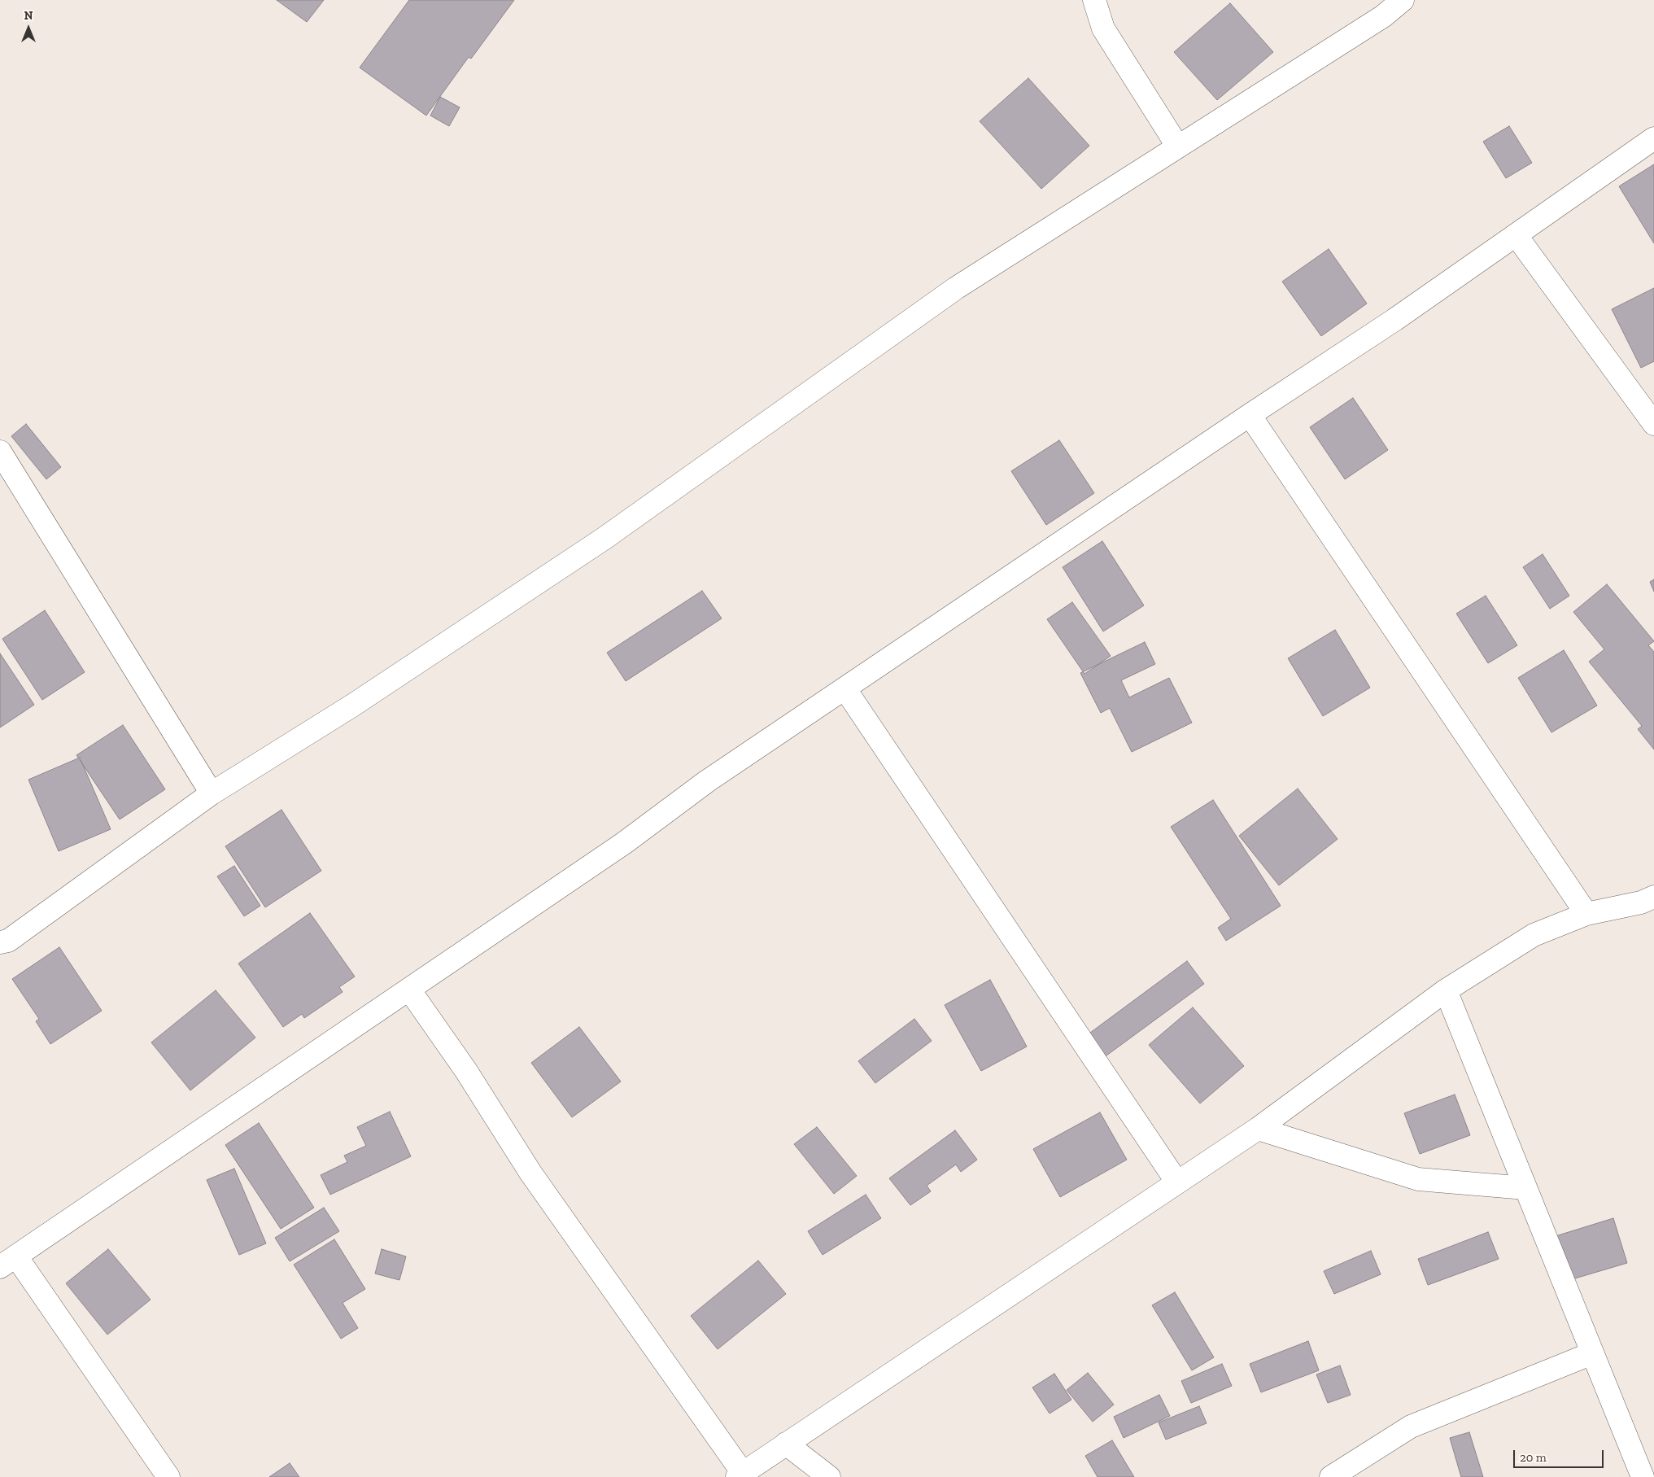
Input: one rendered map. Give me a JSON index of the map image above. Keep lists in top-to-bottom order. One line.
{"scale_bar":"20 m","north":"top"}
